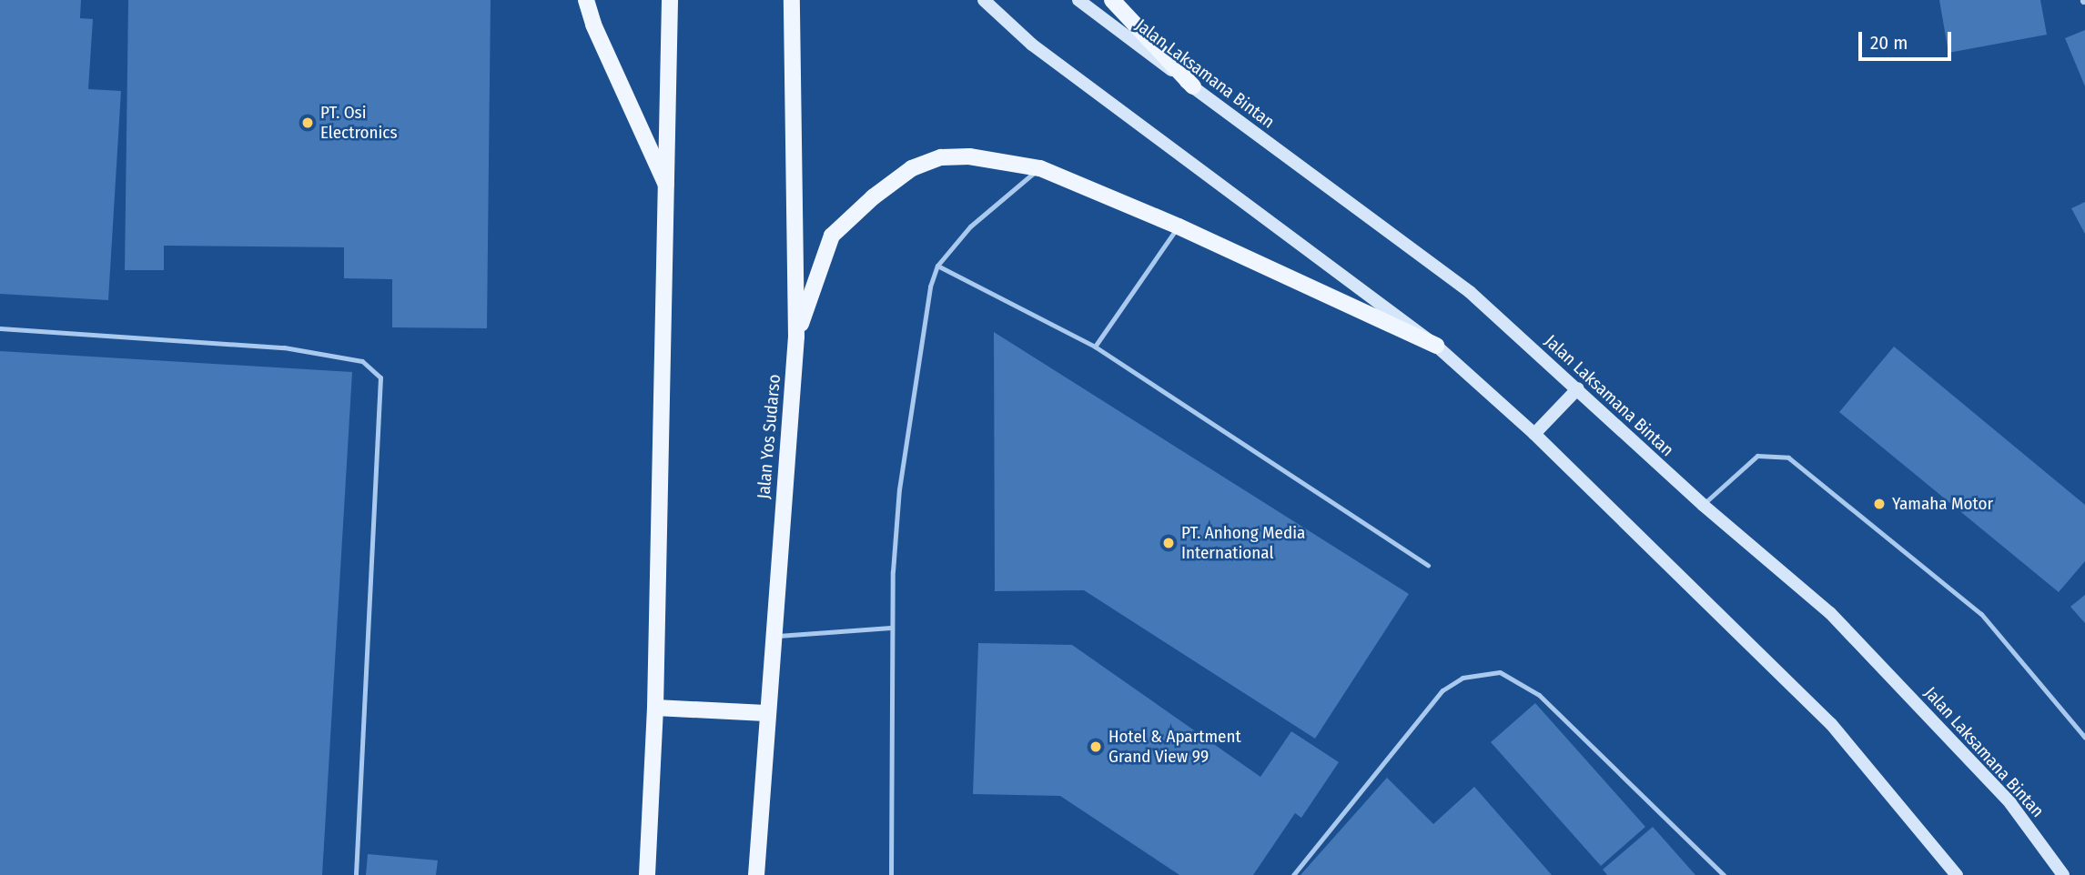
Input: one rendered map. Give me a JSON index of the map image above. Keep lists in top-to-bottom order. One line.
{"streets":{"main road":["Jalan Laksamana Bintan","Jalan Yos Sudarso"]},"places":["PT. Osi Electronics","Yamaha Motor","PT. Anhong Media International","Hotel & Apartment Grand View 99"],"scale_bar":"20 m"}
